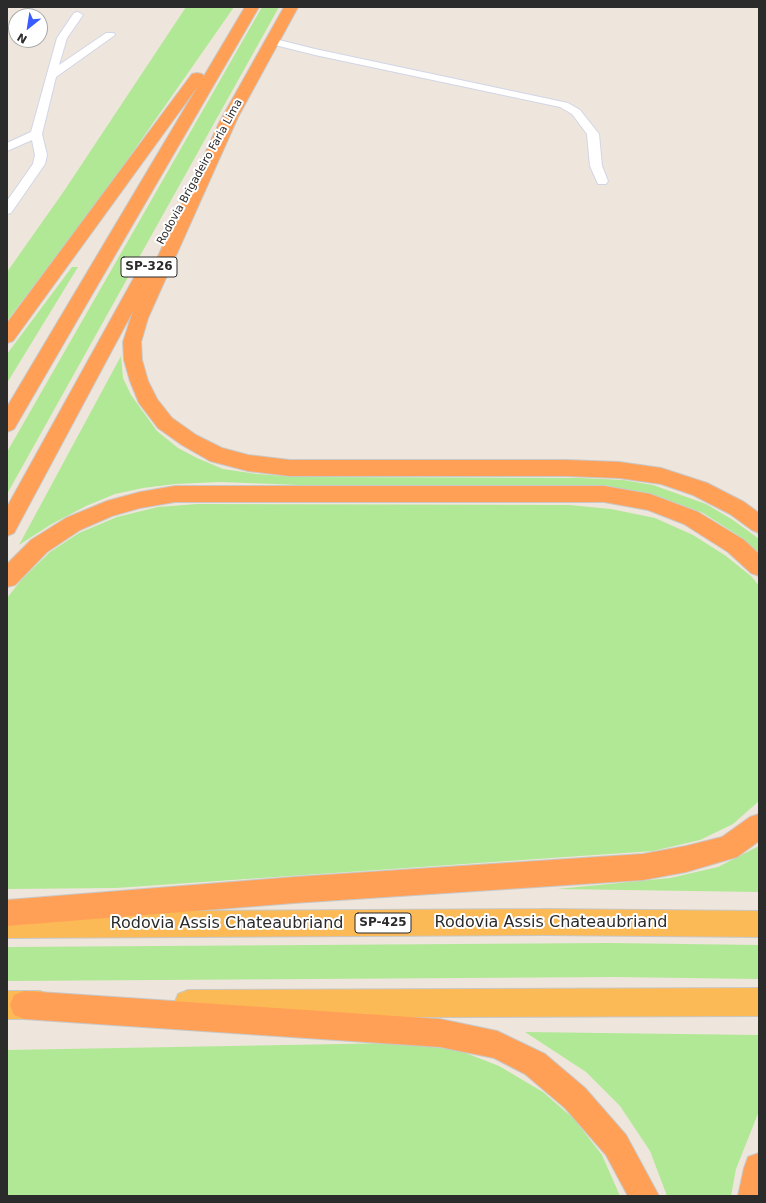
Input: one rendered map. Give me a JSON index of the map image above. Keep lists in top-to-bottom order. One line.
{"streets":{"highway":["Rodovia Brigadeiro Faria Lima","SP-326","SP-425","Rodovia Assis Chateaubriand"]},"north":"bottom left"}
